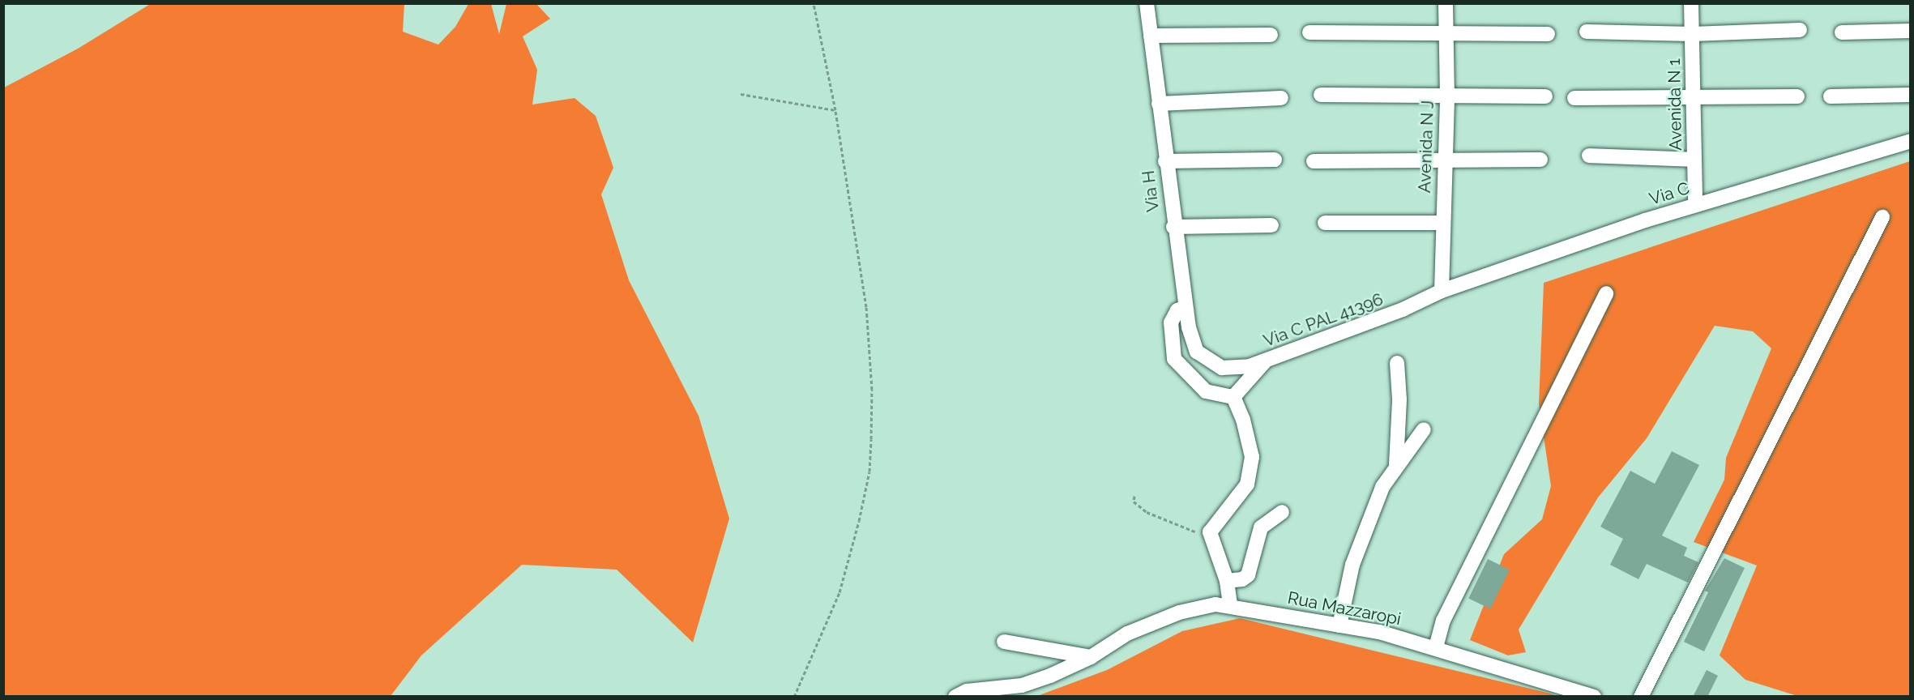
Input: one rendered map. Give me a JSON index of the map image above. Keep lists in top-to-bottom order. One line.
{"streets":{"street":["Avenida N 1","Avenida N J","Via H","Via C","Via C PAL 41396","Rua Mazzaropi"]},"crossings":[["Avenida N 1","Via C"],["Avenida N J","Via C"],["Avenida N J","Via C PAL 41396"],["Via H","Via C PAL 41396"],["Via C","Via C PAL 41396"]]}
